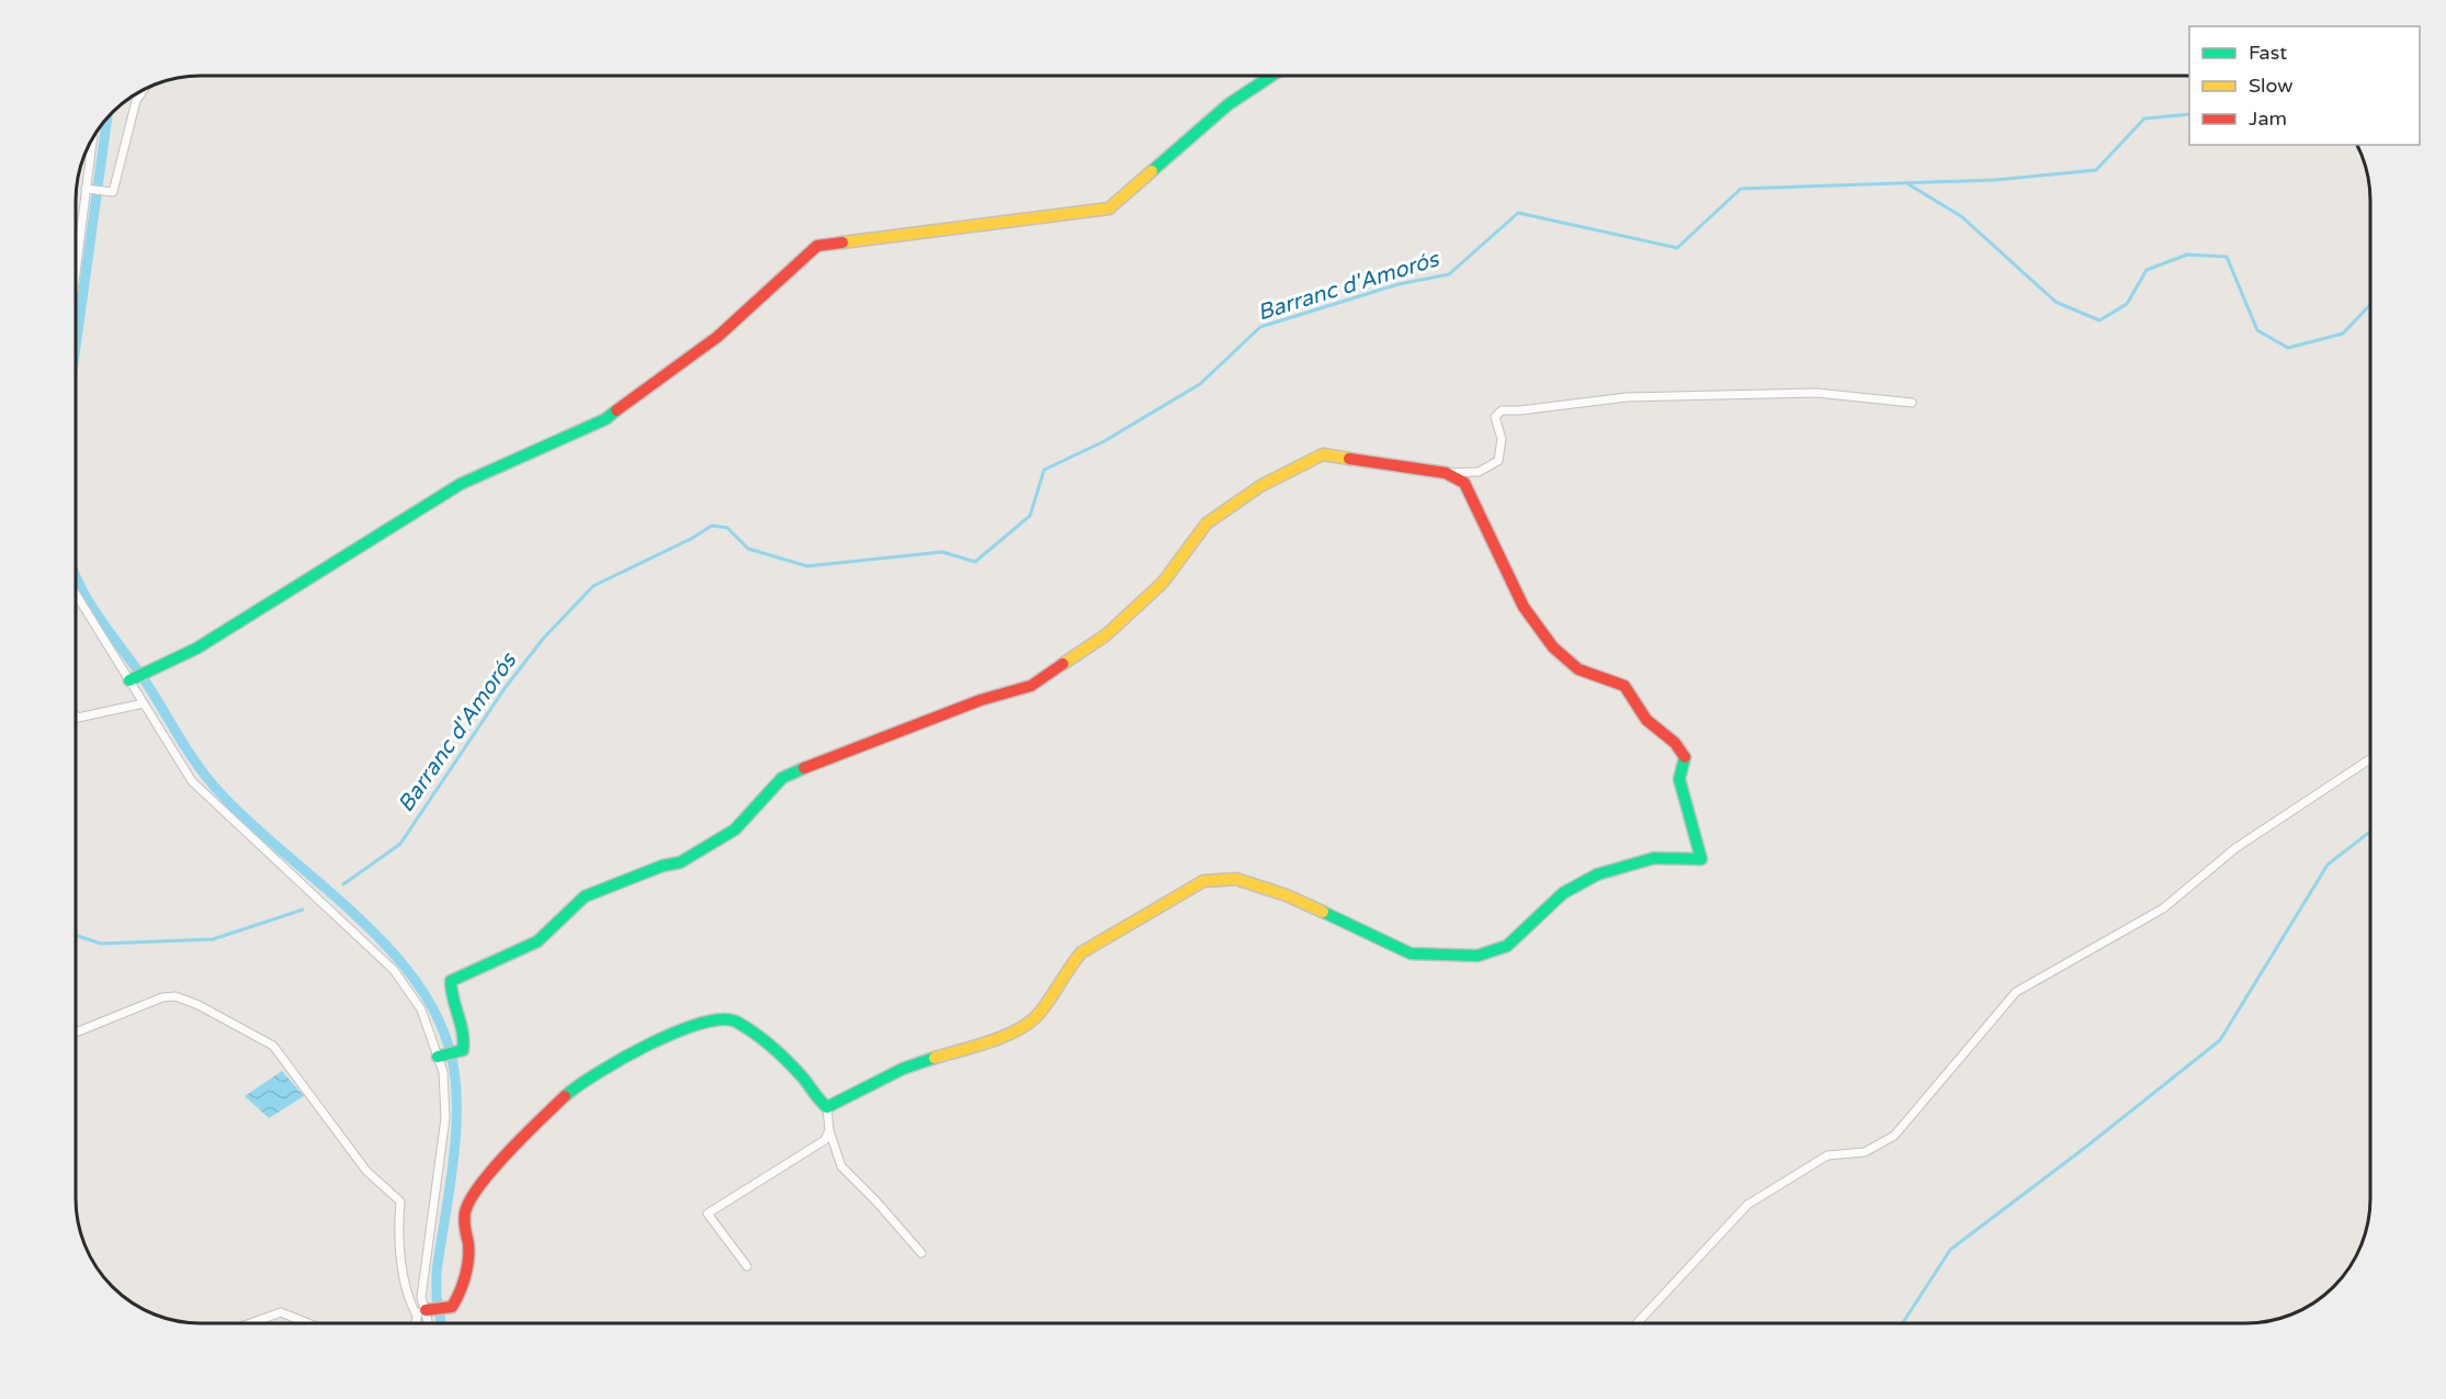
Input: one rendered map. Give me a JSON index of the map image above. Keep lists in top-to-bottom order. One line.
{"water":["Barranc d'Amorós"],"legend":["Fast","Slow","Jam"]}
